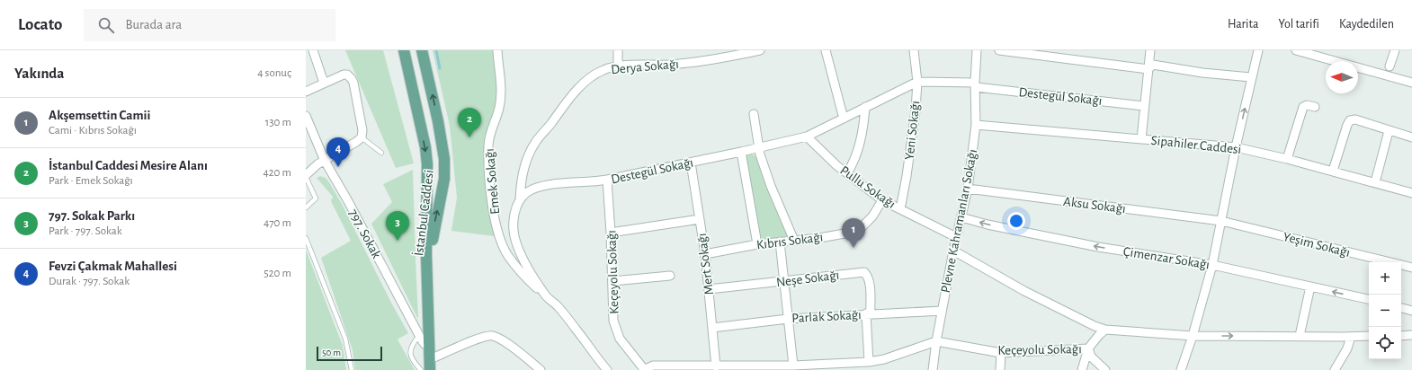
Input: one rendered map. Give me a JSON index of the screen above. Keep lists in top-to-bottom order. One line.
{"streets":{"main road":["İstanbul Caddesi"],"street":["Derya Sokağı","Destegül Sokağı","Yeni Sokağı","Sipahiler Caddesi","Emek Sokağı","Pullu Sokağı","Aksu Sokağı","Plevne Kahramanları Sokağı","797. Sokak","Kıbrıs Sokağı","Yeşim Sokağı","Çimenzar Sokağı","Mert Sokağı","Keçeyolu Sokağı","Neşe Sokağı","Parlak Sokağı"]},"crossings":[["Derya Sokağı","Destegül Sokağı"],["Destegül Sokağı","Yeni Sokağı"],["Destegül Sokağı","Pullu Sokağı"],["Destegül Sokağı","Plevne Kahramanları Sokağı"],["Destegül Sokağı","Mert Sokağı"],["Destegül Sokağı","Keçeyolu Sokağı"],["Yeni Sokağı","Pullu Sokağı"],["Sipahiler Caddesi","Plevne Kahramanları Sokağı"],["Pullu Sokağı","Plevne Kahramanları Sokağı"],["Pullu Sokağı","Kıbrıs Sokağı"],["Aksu Sokağı","Plevne Kahramanları Sokağı"],["Aksu Sokağı","Yeşim Sokağı"],["İstanbul Caddesi","797. Sokak"],["Plevne Kahramanları Sokağı","Çimenzar Sokağı"],["Plevne Kahramanları Sokağı","Keçeyolu Sokağı"],["Plevne Kahramanları Sokağı","Parlak Sokağı"],["Kıbrıs Sokağı","Mert Sokağı"],["Mert Sokağı","Keçeyolu Sokağı"],["Mert Sokağı","Neşe Sokağı"],["Mert Sokağı","Parlak Sokağı"],["Neşe Sokağı","Parlak Sokağı"]],"scale_bar":"50 m","north":"left","page":{"header":"Locato","search":"Burada ara","nav":["Harita","Yol tarifi","Kaydedilen"],"heading":["Yakında","4 sonuç"],"list":[{"mark":"1","name":"Akşemsettin Camii","note":"Cami · Kıbrıs Sokağı","value":"130 m"},{"mark":"2","name":"İstanbul Caddesi Mesire Alanı","note":"Park · Emek Sokağı","value":"420 m"},{"mark":"3","name":"797. Sokak Parkı","note":"Park · 797. Sokak","value":"470 m"},{"mark":"4","name":"Fevzi Çakmak Mahallesi","note":"Durak · 797. Sokak","value":"520 m"}],"pins":["2","4","3","1"],"map_buttons":["+","−"],"scale":"50 m"}}
